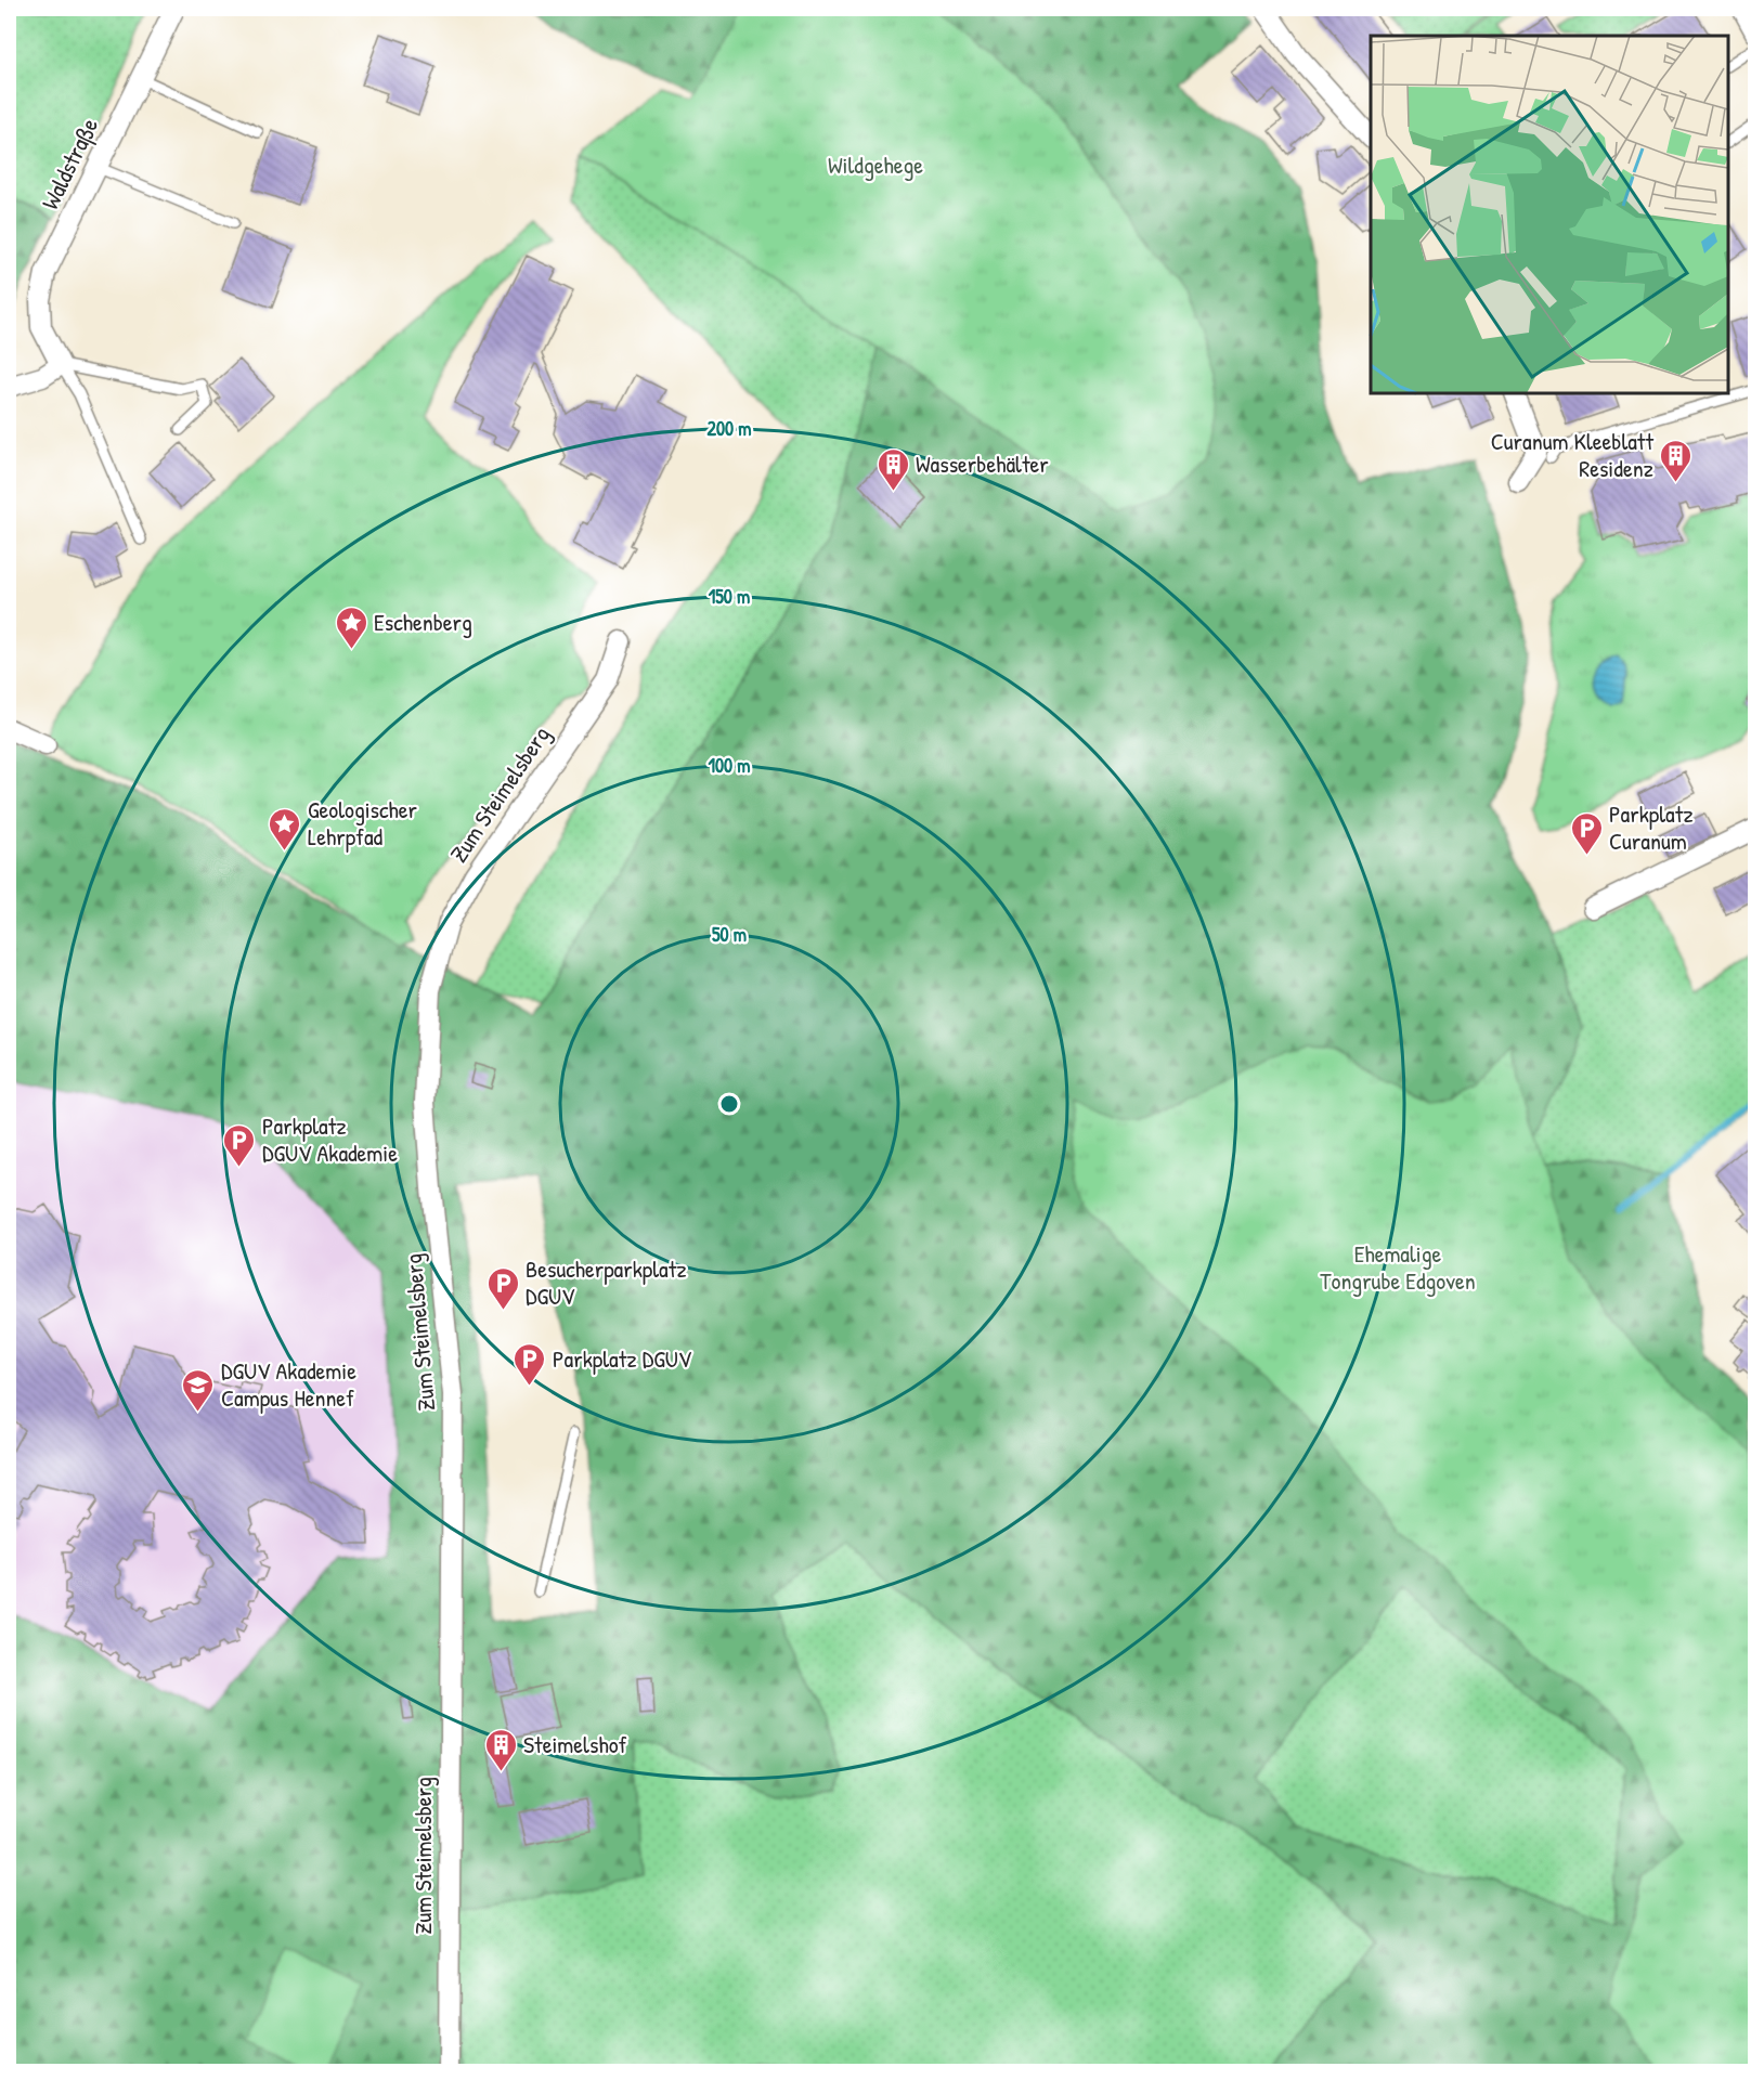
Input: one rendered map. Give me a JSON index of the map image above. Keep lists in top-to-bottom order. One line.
{"streets":{"street":["Waldstraße","Zum Steimelsberg"]},"parks":["Wildgehege","Ehemalige Tongrube Edgoven"],"places":{"building":["Curanum Kleeblatt Residenz","Wasserbehälter","Steimelshof"],"place":["Eschenberg","Geologischer Lehrpfad"],"parking":["Parkplatz Curanum","Parkplatz DGUV Akademie","Besucherparkplatz DGUV","Parkplatz DGUV"],"school or university":["DGUV Akademie Campus Hennef"]},"rings":["200 m","150 m","100 m","50 m"]}
